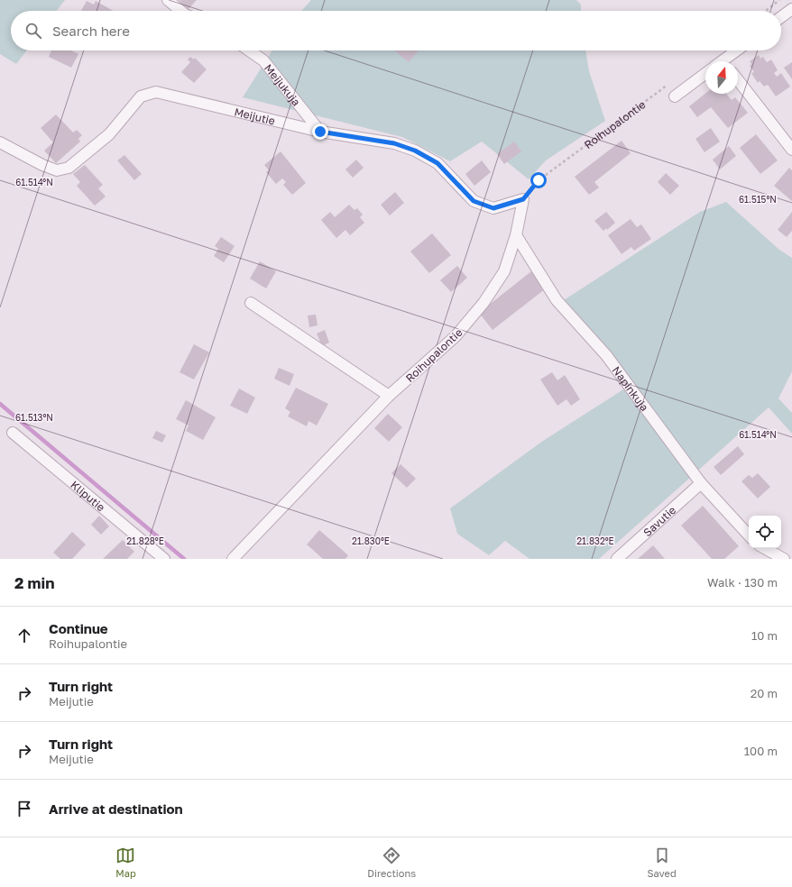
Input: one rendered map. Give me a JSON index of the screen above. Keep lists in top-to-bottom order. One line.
{"streets":{"street":["Meijukuja","Meijutie","Roihupalontie","Napinkuja","Kliputie","Savutie"]},"crossings":[["Meijukuja","Meijutie"],["Meijutie","Roihupalontie"],["Roihupalontie","Napinkuja"],["Napinkuja","Savutie"]],"north":"top","page":{"search":"Search here","heading":["2 min","Walk · 130 m"],"list":[["Continue","Roihupalontie","10 m"],["Turn right","Meijutie","20 m"],["Turn right","Meijutie","100 m"],"Arrive at destination"],"nav":["Map","Directions","Saved"]},"coordinates":["61.514°N","61.515°N","61.513°N","21.828°E","21.830°E","21.832°E"]}
